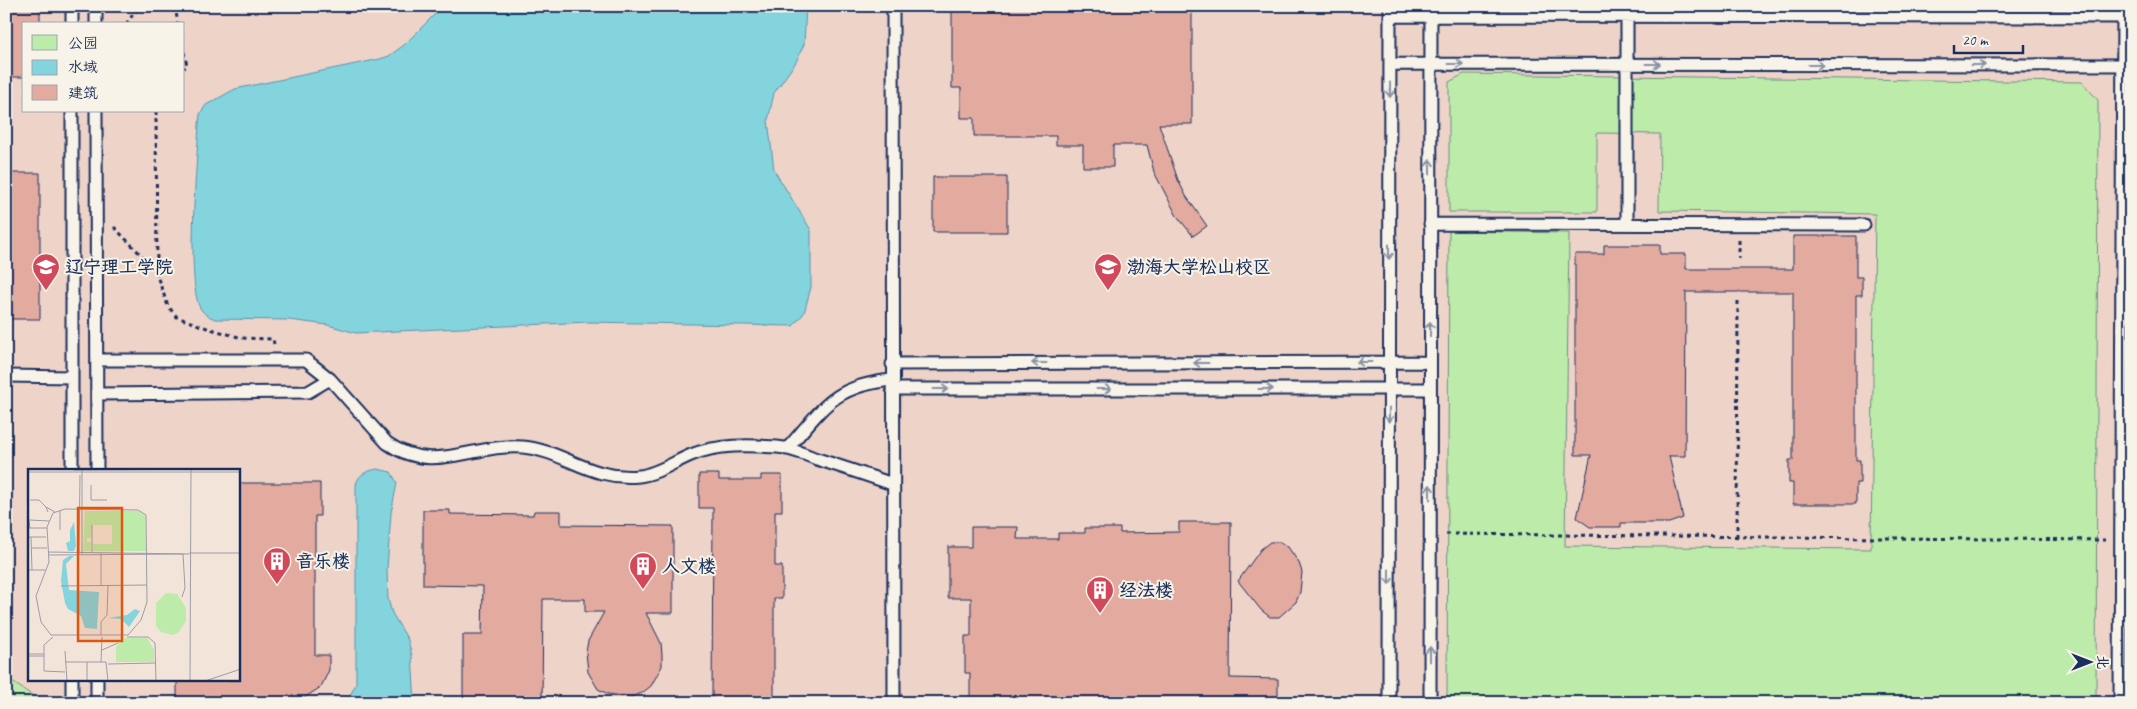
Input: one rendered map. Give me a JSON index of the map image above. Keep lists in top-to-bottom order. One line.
{"places":{"school or university":["辽宁理工学院","渤海大学松山校区"],"building":["音乐楼","人文楼","经法楼"]},"legend":["公园","水域","建筑"],"scale_bar":"20 m","north":"right"}
